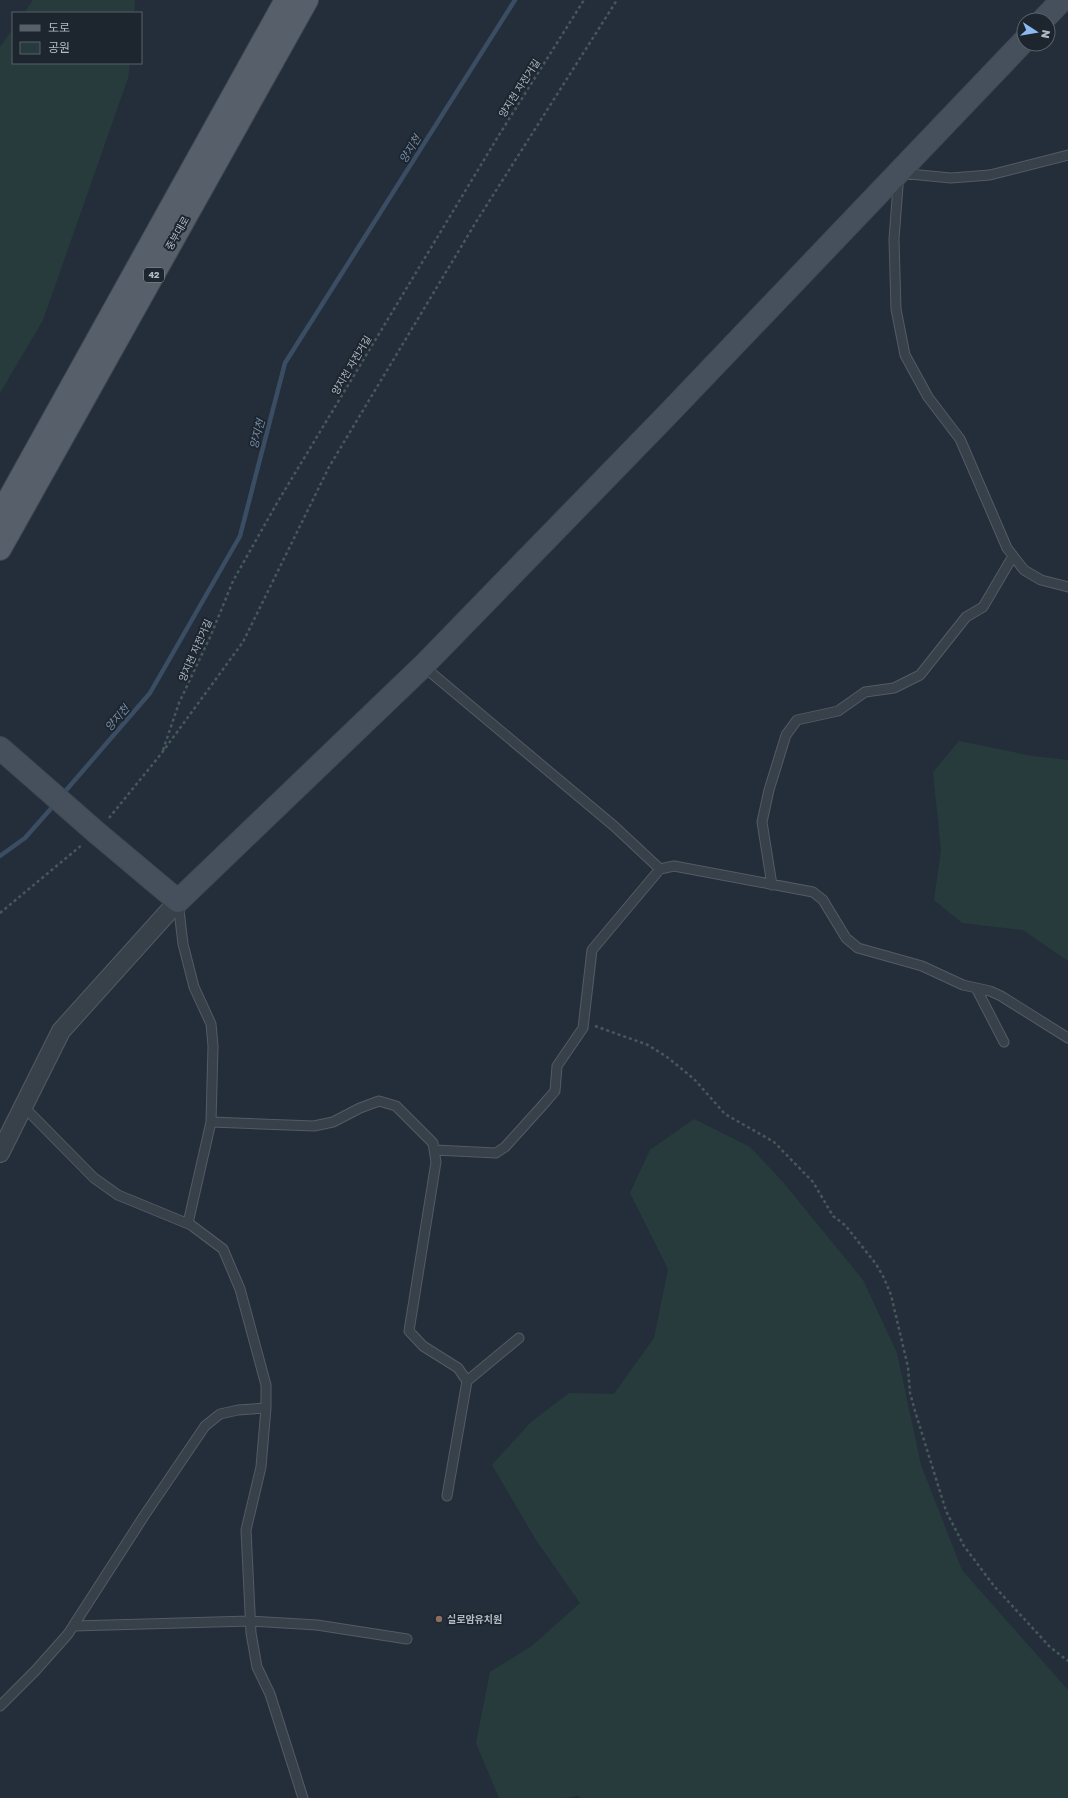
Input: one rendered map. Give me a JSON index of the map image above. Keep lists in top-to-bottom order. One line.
{"streets":{"main road":["중부대로","42"],"path":["양지천 자전거길"]},"water":["양지천"],"places":["실로암유치원"],"legend":["도로","공원"],"north":"right"}
